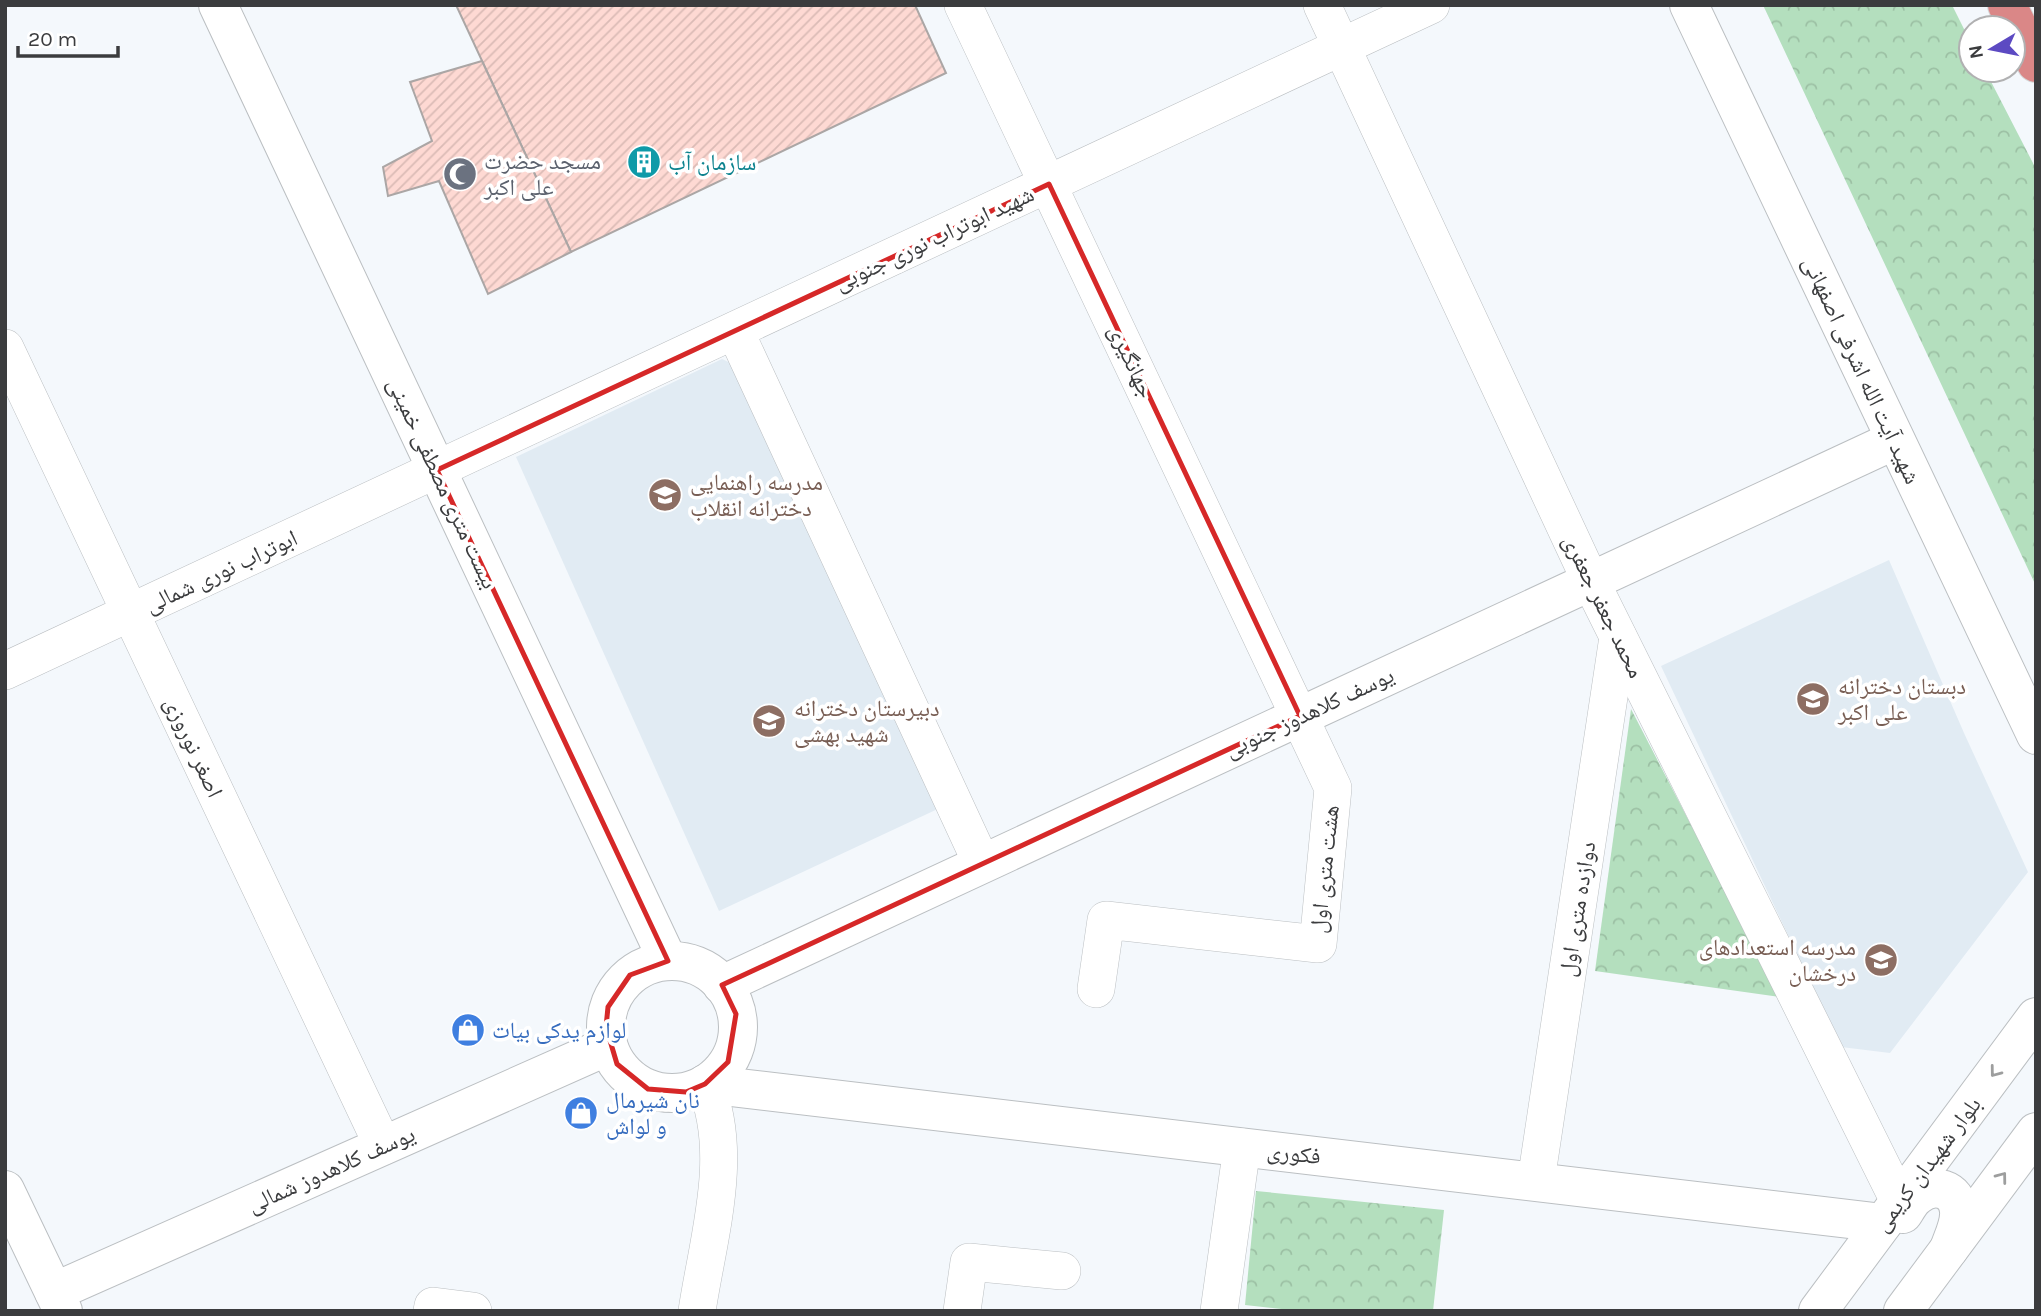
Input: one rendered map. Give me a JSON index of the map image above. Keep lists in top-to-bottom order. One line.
{"streets":{"main road":["شهید آیت الله اشرفی اصفهانی","بیست متری مصطفی خمینی","یوسف کلاهدوز جنوبی","فکوری","بلوار شهیدان کریمی","یوسف کلاهدوز شمالی"],"street":["شهید ابوتراب نوری جنوبی","جهانگیری","ابوتراب نوری شمالی","محمد جعفر جعفری","اصغر نوروزی","هشت متری اول","دوازده متری اول"]},"crossings":[["شهید ابوتراب نوری جنوبی","جهانگیری"],["شهید ابوتراب نوری جنوبی","بیست متری مصطفی خمینی"],["شهید ابوتراب نوری جنوبی","ابوتراب نوری شمالی"],["شهید ابوتراب نوری جنوبی","محمد جعفر جعفری"],["جهانگیری","یوسف کلاهدوز جنوبی"],["جهانگیری","هشت متری اول"],["شهید آیت الله اشرفی اصفهانی","یوسف کلاهدوز جنوبی"],["بیست متری مصطفی خمینی","ابوتراب نوری شمالی"],["بیست متری مصطفی خمینی","یوسف کلاهدوز جنوبی"],["بیست متری مصطفی خمینی","فکوری"],["بیست متری مصطفی خمینی","یوسف کلاهدوز شمالی"],["ابوتراب نوری شمالی","اصغر نوروزی"],["محمد جعفر جعفری","یوسف کلاهدوز جنوبی"],["محمد جعفر جعفری","دوازده متری اول"],["محمد جعفر جعفری","فکوری"],["محمد جعفر جعفری","بلوار شهیدان کریمی"],["یوسف کلاهدوز جنوبی","هشت متری اول"],["یوسف کلاهدوز جنوبی","فکوری"],["یوسف کلاهدوز جنوبی","یوسف کلاهدوز شمالی"],["اصغر نوروزی","یوسف کلاهدوز شمالی"],["دوازده متری اول","فکوری"],["فکوری","بلوار شهیدان کریمی"],["فکوری","یوسف کلاهدوز شمالی"]],"places":{"building":["سازمان آب"],"mosque":["مسجد حضرت علی اکبر"],"school or university":["مدرسه راهنمایی دخترانه انقلاب","دبستان دخترانه علی اکبر","دبیرستان دخترانه شهید بهشی","مدرسه استعدادهای درخشان"],"shop":["لوازم یدکی بیات","نان شیرمال و لواش"]},"scale_bar":"20 m","north":"left"}
